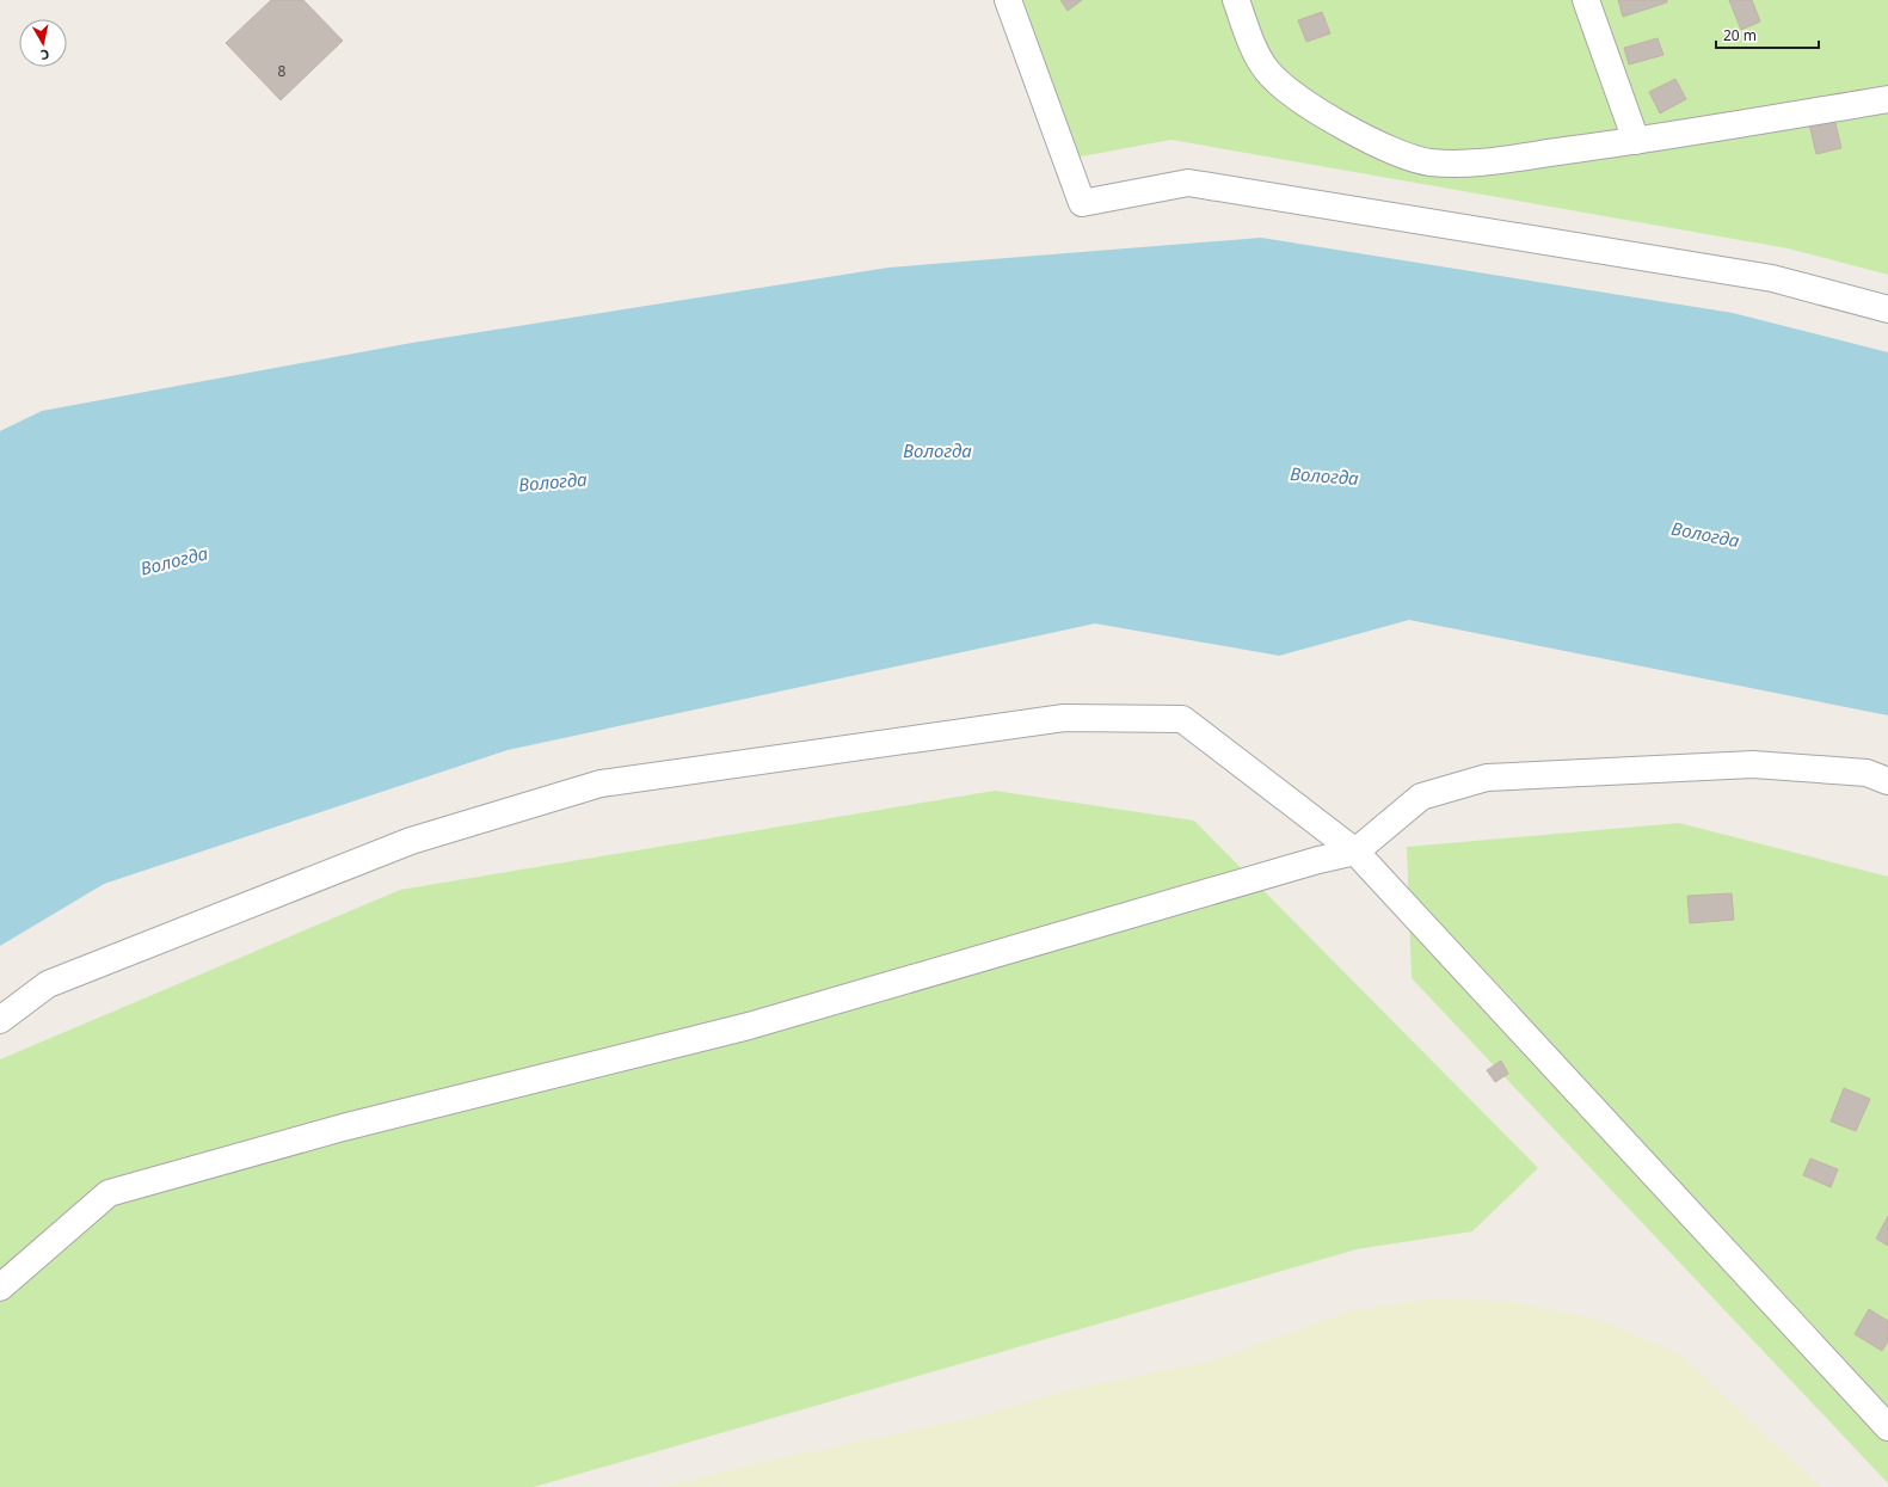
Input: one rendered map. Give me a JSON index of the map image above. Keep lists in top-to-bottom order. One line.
{"water":["Вологда"],"house_numbers":["8"],"scale_bar":"20 m","north":"bottom"}
